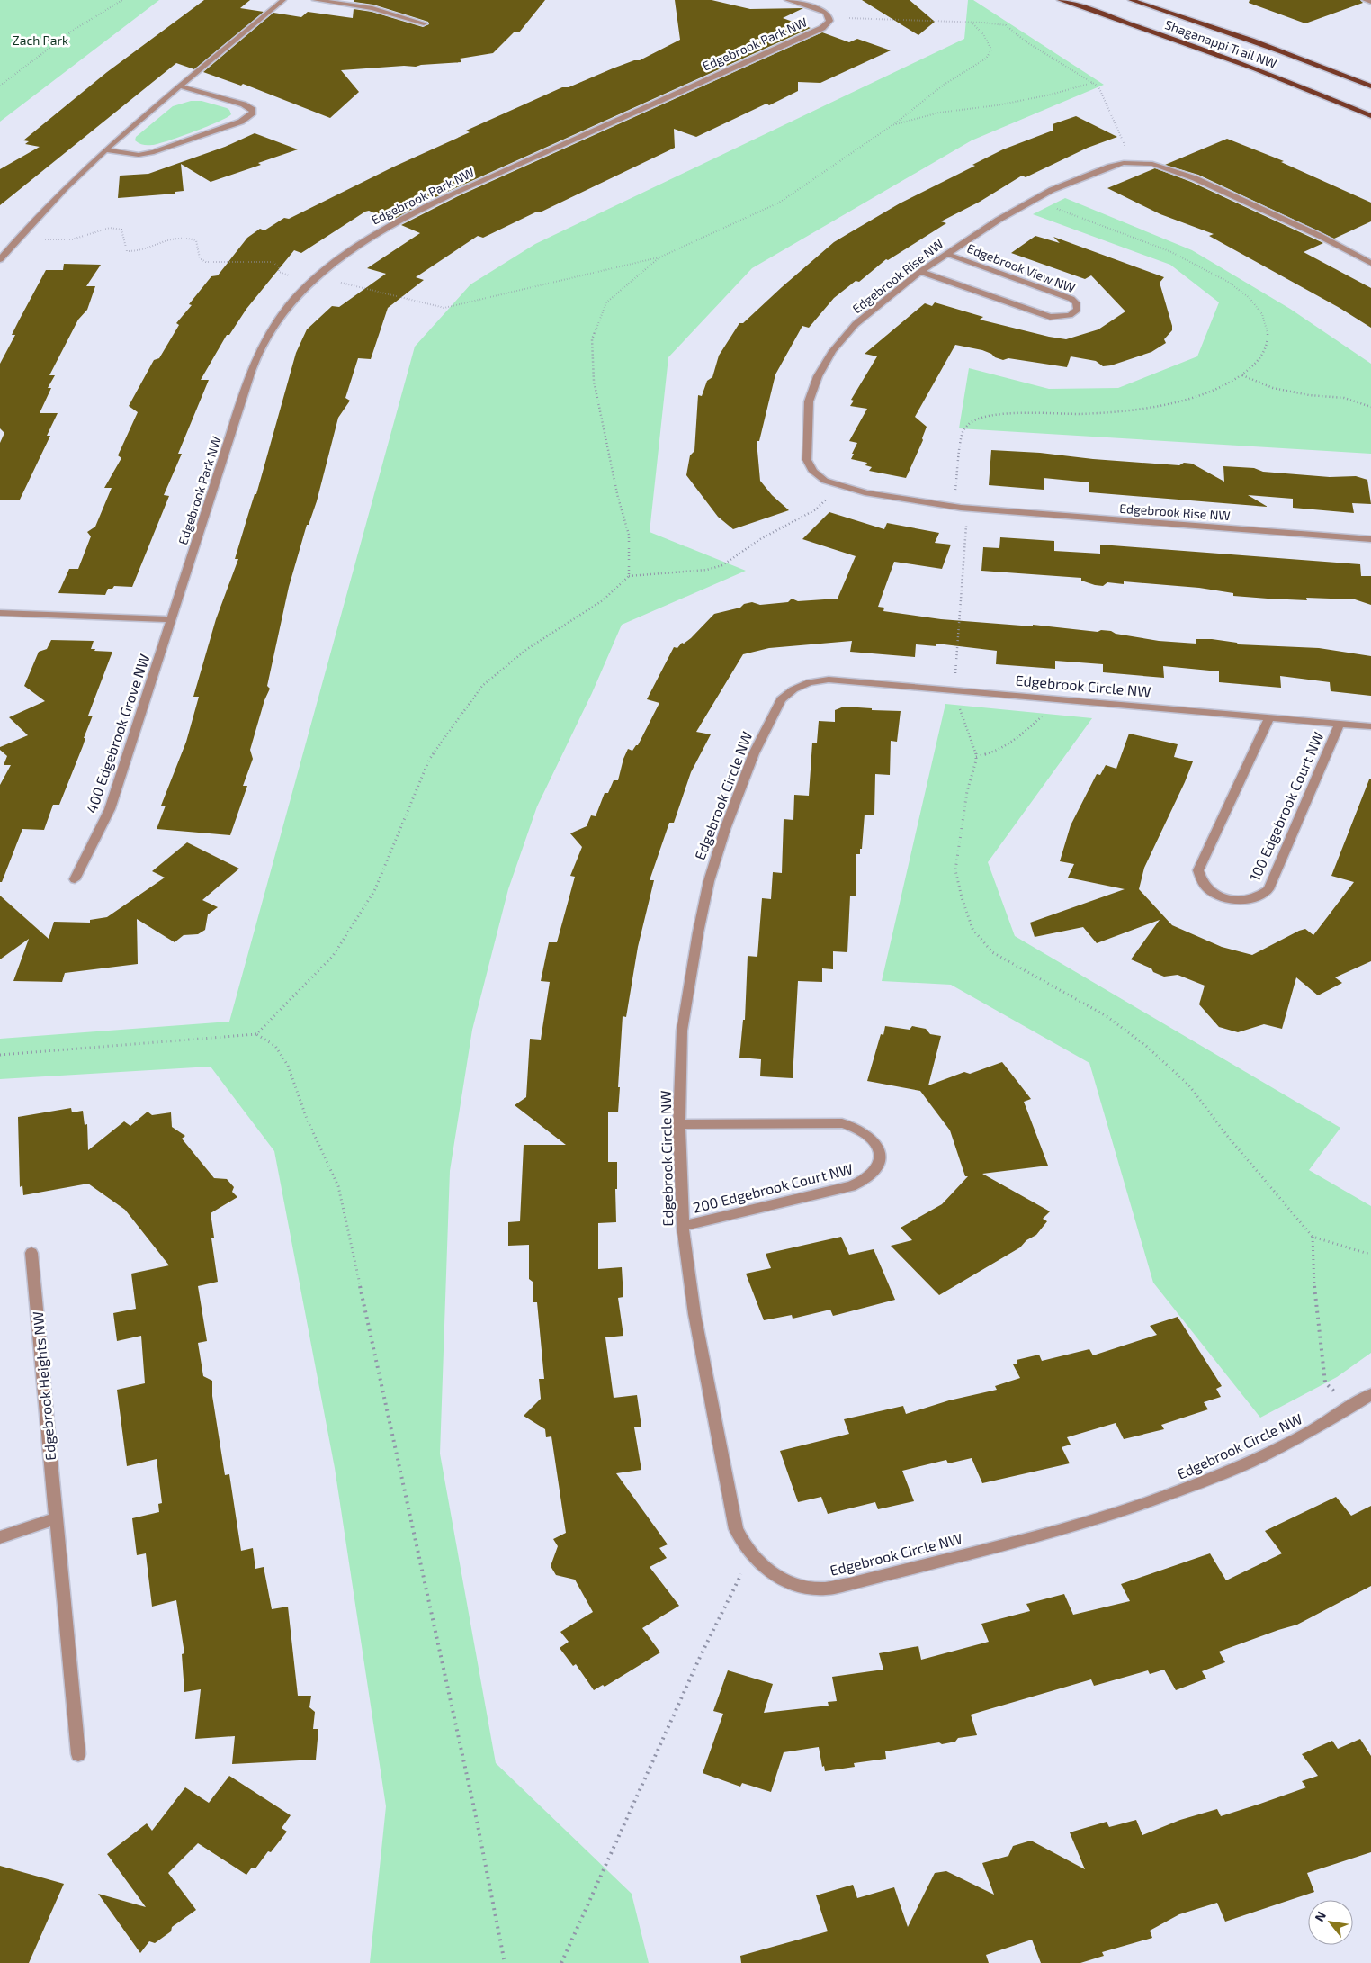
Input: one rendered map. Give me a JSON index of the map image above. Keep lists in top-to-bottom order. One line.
{"streets":{"main road":["Shaganappi Trail NW"],"street":["Edgebrook Park NW","Edgebrook View NW","Edgebrook Rise NW","Edgebrook Circle NW","400 Edgebrook Grove NW","100 Edgebrook Court NW","200 Edgebrook Court NW","Edgebrook Heights NW"]},"crossings":[["Edgebrook Park NW","400 Edgebrook Grove NW"],["Edgebrook View NW","Edgebrook Rise NW"],["Edgebrook Circle NW","100 Edgebrook Court NW"],["Edgebrook Circle NW","200 Edgebrook Court NW"]],"parks":["Zach Park"],"north":"top left"}
